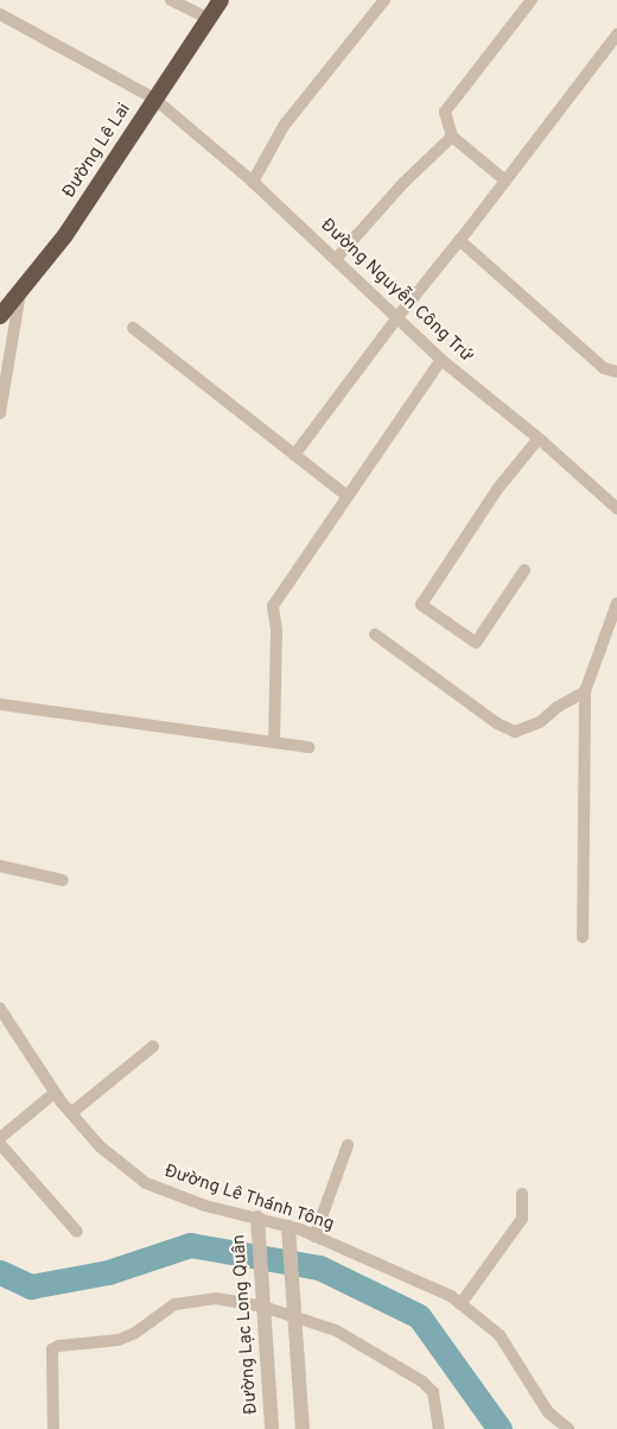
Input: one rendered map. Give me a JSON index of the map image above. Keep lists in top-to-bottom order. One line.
{"streets":{"highway":["Đường Lê Lai"],"street":["Đường Nguyễn Công Trứ","Đường Lê Thánh Tông","Đường Lạc Long Quân"]},"crossings":[["Đường Lê Lai","Đường Nguyễn Công Trứ"],["Đường Lê Thánh Tông","Đường Lạc Long Quân"]]}
